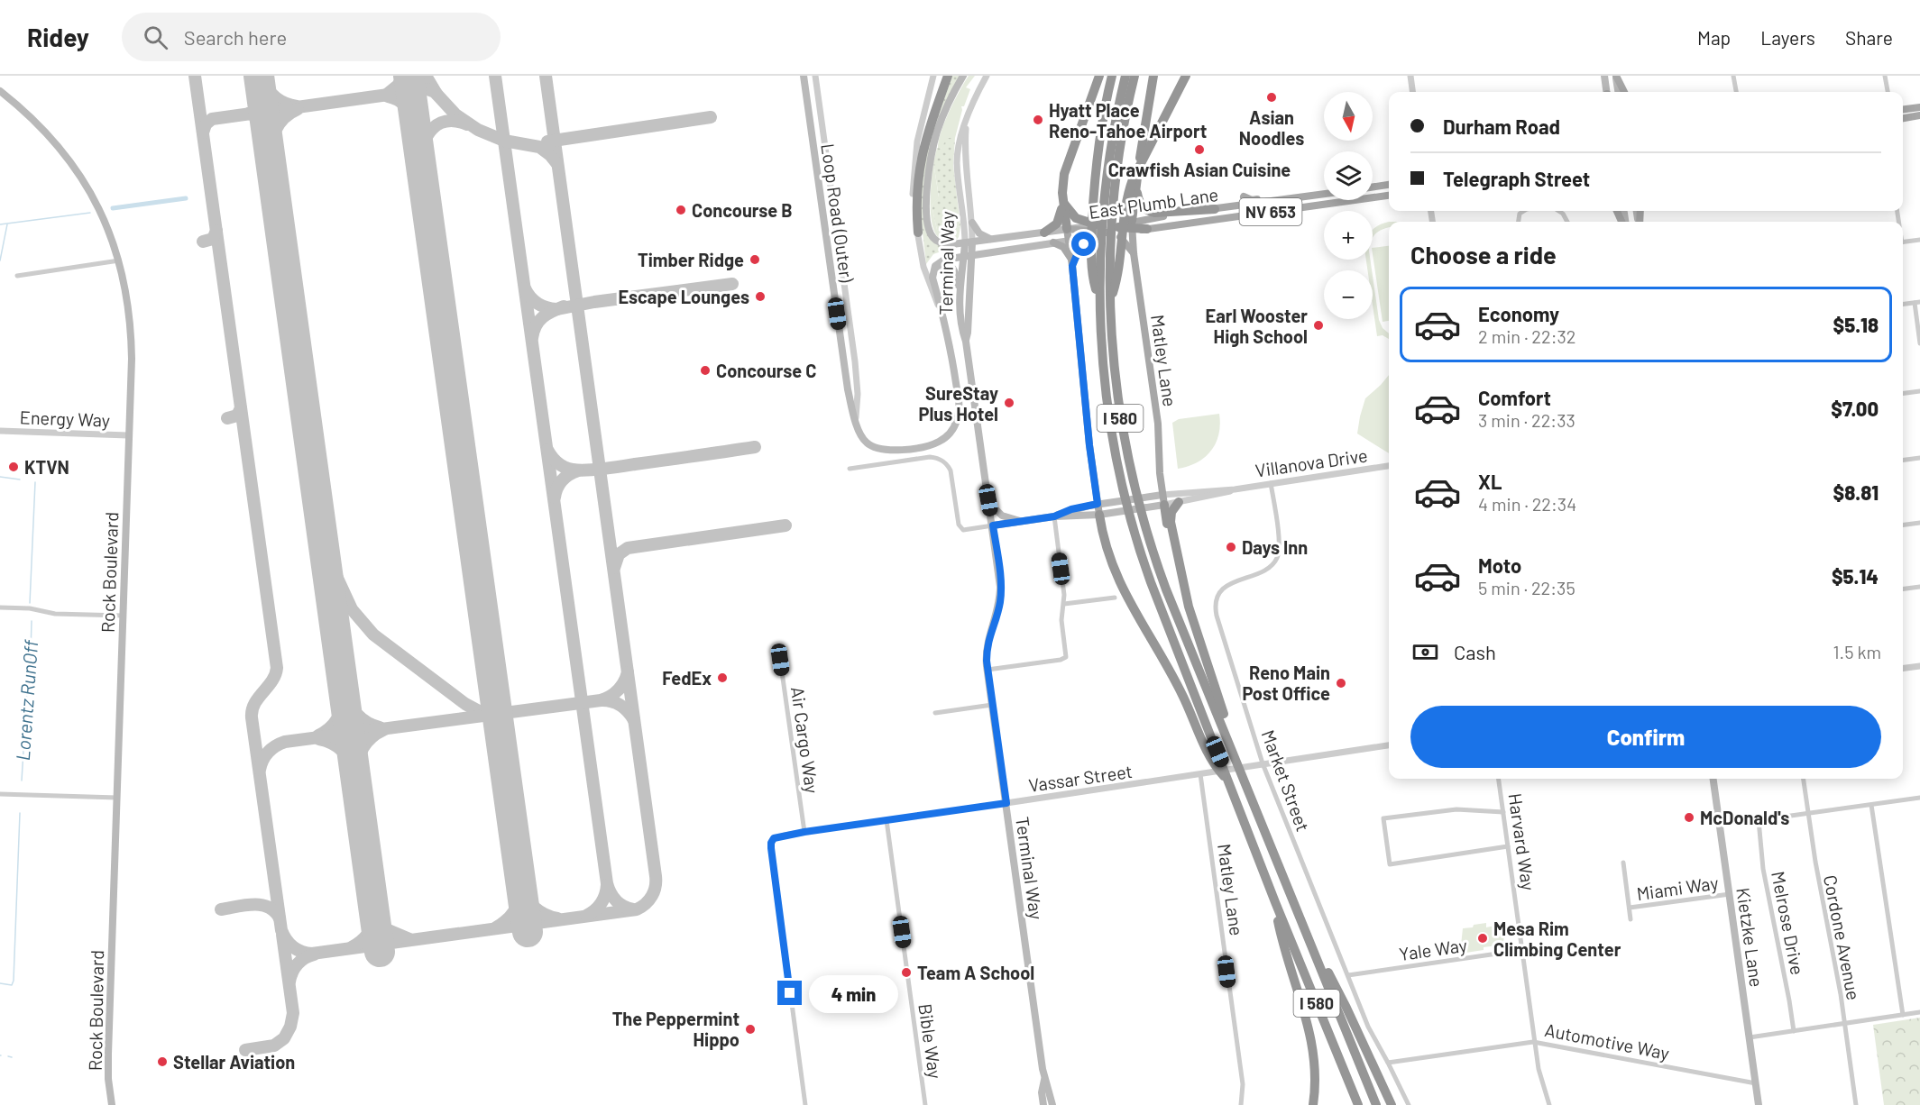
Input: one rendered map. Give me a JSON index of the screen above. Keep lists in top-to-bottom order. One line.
{"streets":{"highway":["I 580"],"main road":["East Plumb Lane","NV 653","Loop Road (Outer)","Terminal Way","Matley Lane","Villanova Drive","Rock Boulevard","Kietzke Lane"],"street":["Energy Way","Air Cargo Way","Vassar Street","Market Street","Harvard Way","Miami Way","Melrose Drive","Cordone Avenue","Yale Way","Bible Way","Automotive Way"]},"crossings":[["East Plumb Lane","Terminal Way"],["East Plumb Lane","Matley Lane"],["Terminal Way","Villanova Drive"],["Terminal Way","Vassar Street"],["Matley Lane","Villanova Drive"],["Matley Lane","Vassar Street"],["Energy Way","Rock Boulevard"],["Villanova Drive","Market Street"],["Air Cargo Way","Vassar Street"],["Vassar Street","Market Street"],["Vassar Street","Bible Way"],["Market Street","Yale Way"],["Market Street","Automotive Way"],["Harvard Way","Yale Way"],["Harvard Way","Automotive Way"],["Miami Way","Kietzke Lane"],["Melrose Drive","Cordone Avenue"],["Kietzke Lane","Automotive Way"]],"water":["Lorentz RunOff"],"places":["Asian Noodles","Hyatt Place Reno-Tahoe Airport","Crawfish Asian Cuisine","Concourse B","Timber Ridge","Escape Lounges","Earl Wooster High School","Concourse C","SureStay Plus Hotel","KTVN","Days Inn","FedEx","Reno Main Post Office","McDonald's","Mesa Rim Climbing Center","Team A School","The Peppermint Hippo","Stellar Aviation"],"north":"bottom","page":{"header":"Ridey","search":"Search here","nav":["Map","Layers","Share"],"map_buttons":["+","−"],"banner":["Durham Road","Telegraph Street"],"heading":"Choose a ride","list":[{"name":"Economy","note":"2 min · 22:32","value":"$5.18"},{"name":"Comfort","note":"3 min · 22:33","value":"$7.00"},{"name":"XL","note":"4 min · 22:34","value":"$8.81"},{"name":"Moto","note":"5 min · 22:35","value":"$5.14"}],"pay":["Cash","1.5 km"],"buttons":"Confirm","bubble":"4 min"}}
